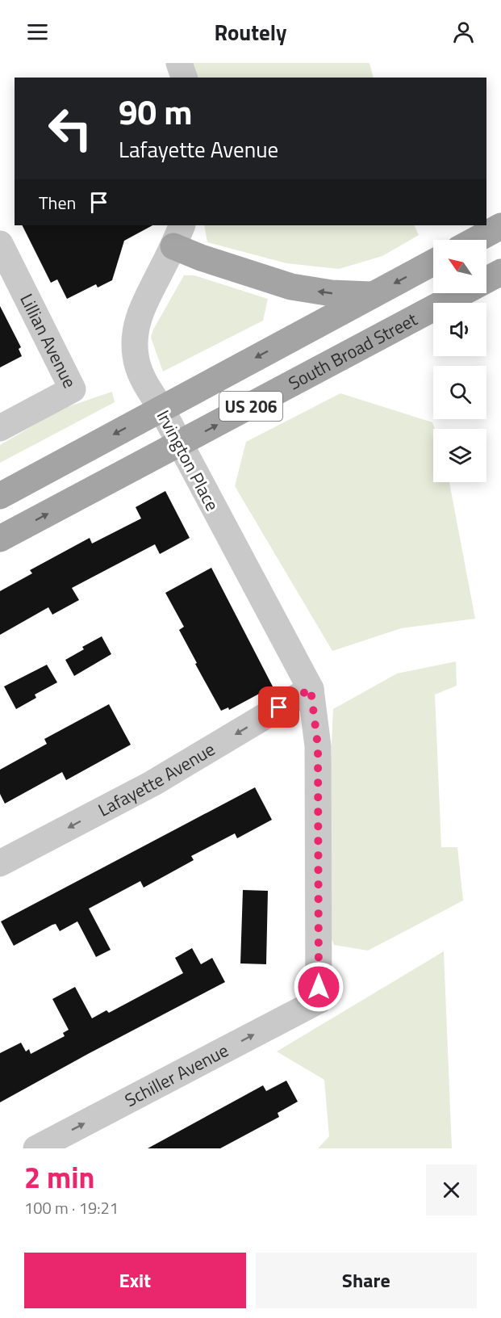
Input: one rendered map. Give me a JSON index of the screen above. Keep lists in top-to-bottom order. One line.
{"streets":{"main road":["South Broad Street","US 206"],"street":["Lillian Avenue","Irvington Place","Lafayette Avenue","Schiller Avenue"]},"crossings":[["South Broad Street","Irvington Place"],["US 206","Irvington Place"],["Irvington Place","Lafayette Avenue"],["Irvington Place","Schiller Avenue"],["Lafayette Avenue","Schiller Avenue"]],"one_way":["Lafayette Avenue","Schiller Avenue"],"north":"top left","page":{"header":"Routely","turn":["90 m","Lafayette Avenue"],"then":"Then","heading":["2 min","100 m · 19:21"],"buttons":["Exit","Share"]}}
